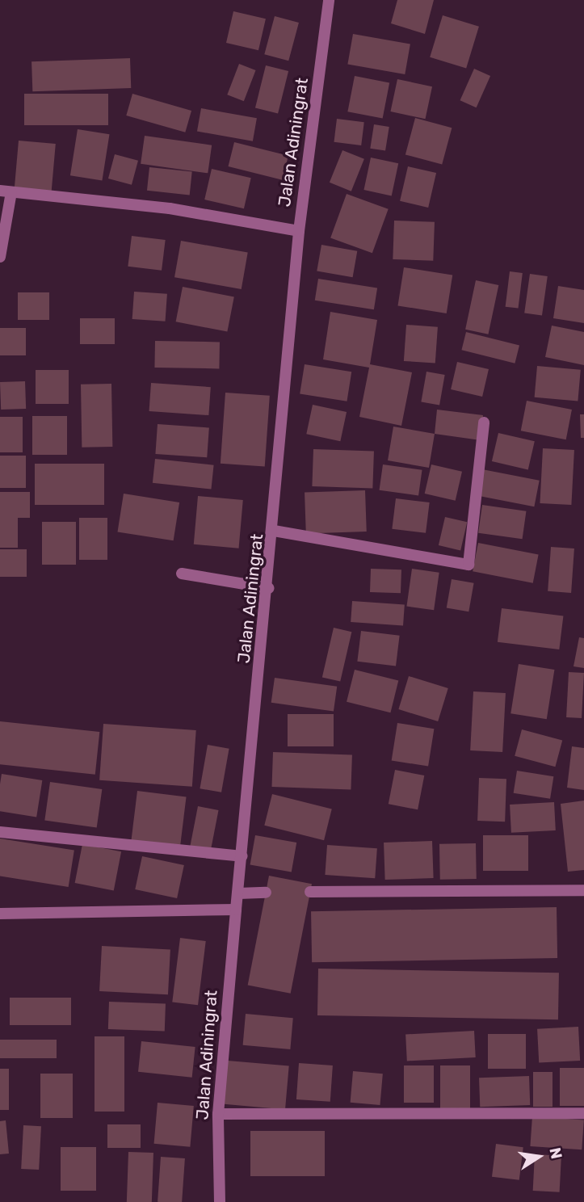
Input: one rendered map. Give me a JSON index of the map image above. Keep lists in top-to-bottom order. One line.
{"streets":{"street":["Jalan Adiningrat"]},"north":"right"}
